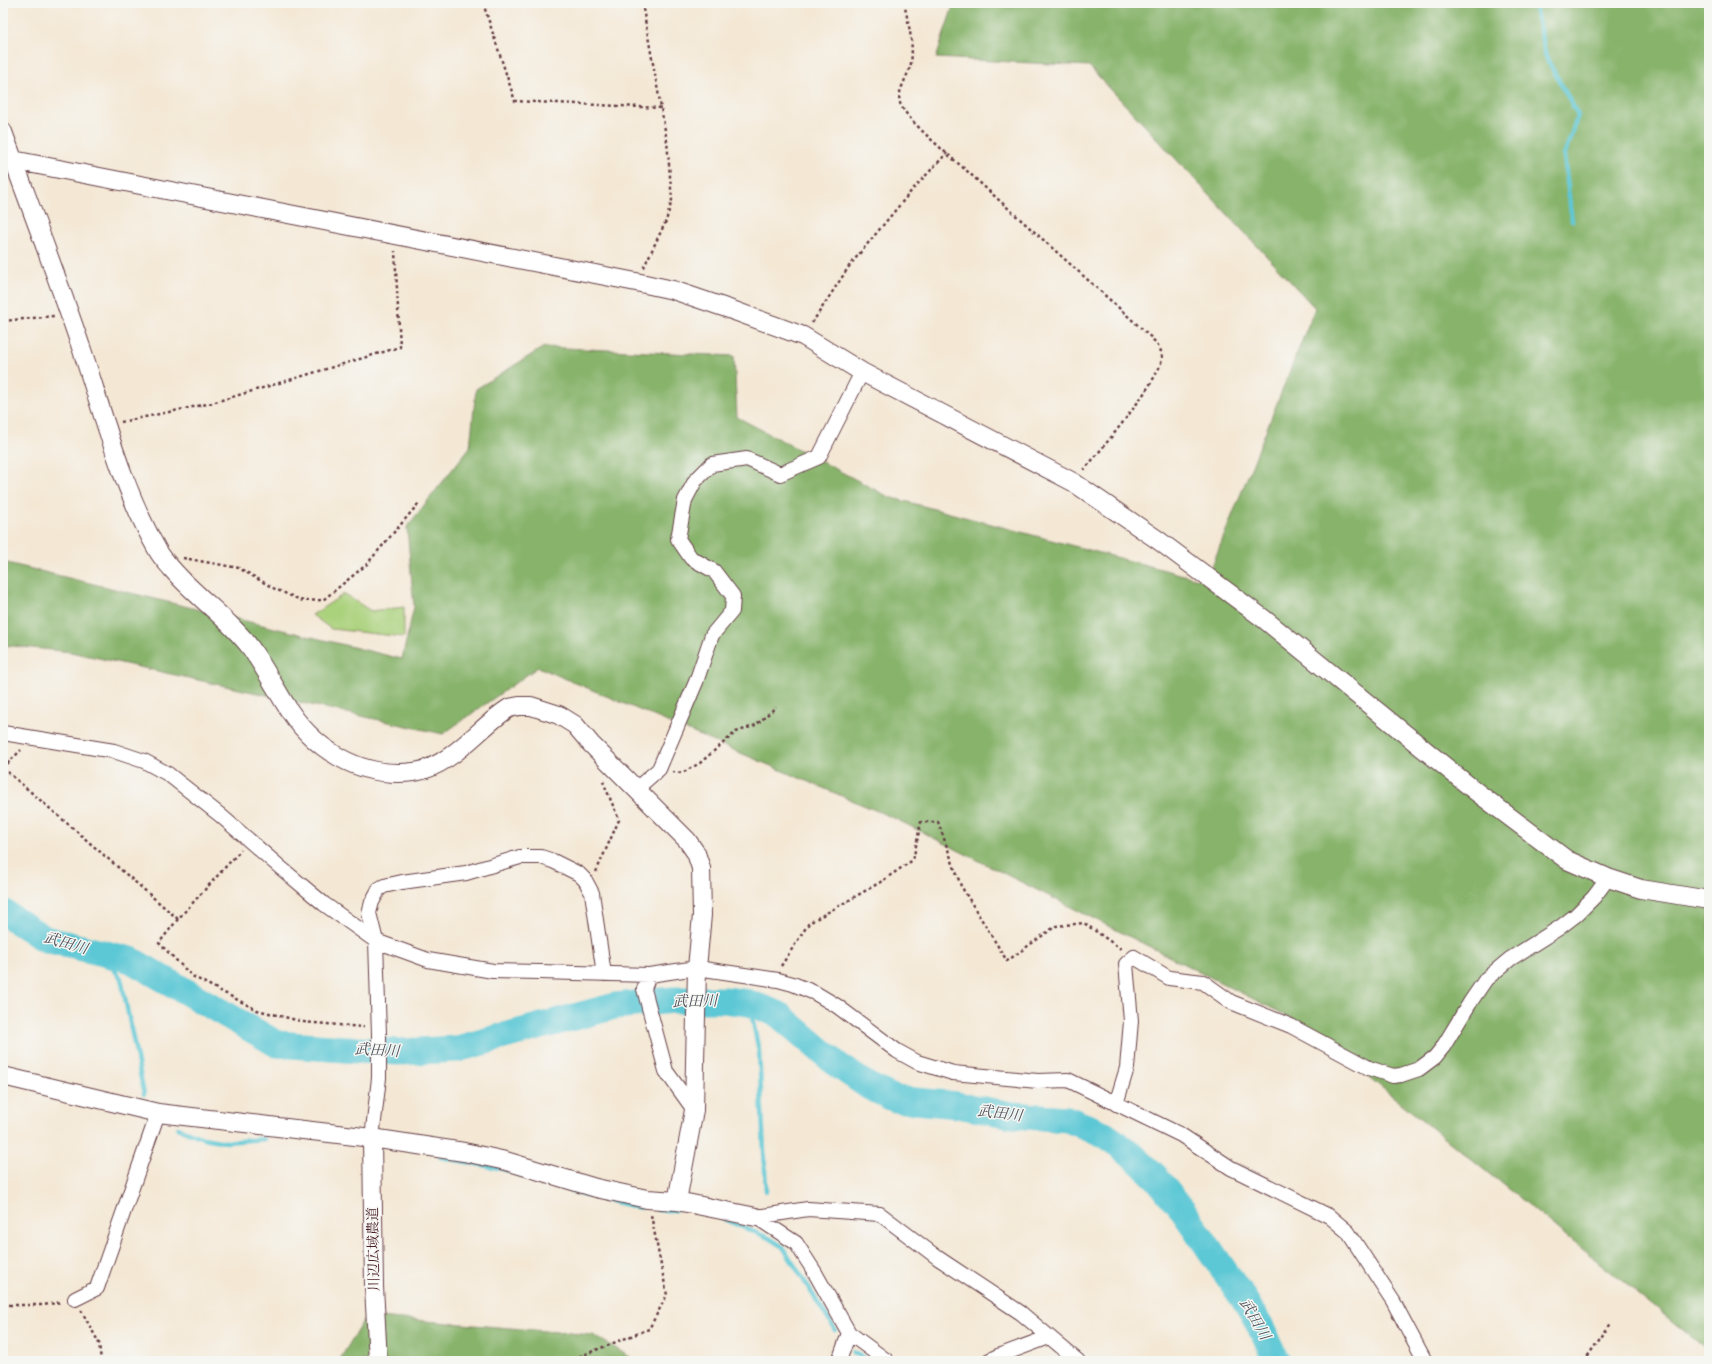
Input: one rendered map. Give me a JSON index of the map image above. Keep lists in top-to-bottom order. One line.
{"streets":{"street":["川辺広域農道"]},"water":["武田川"]}
